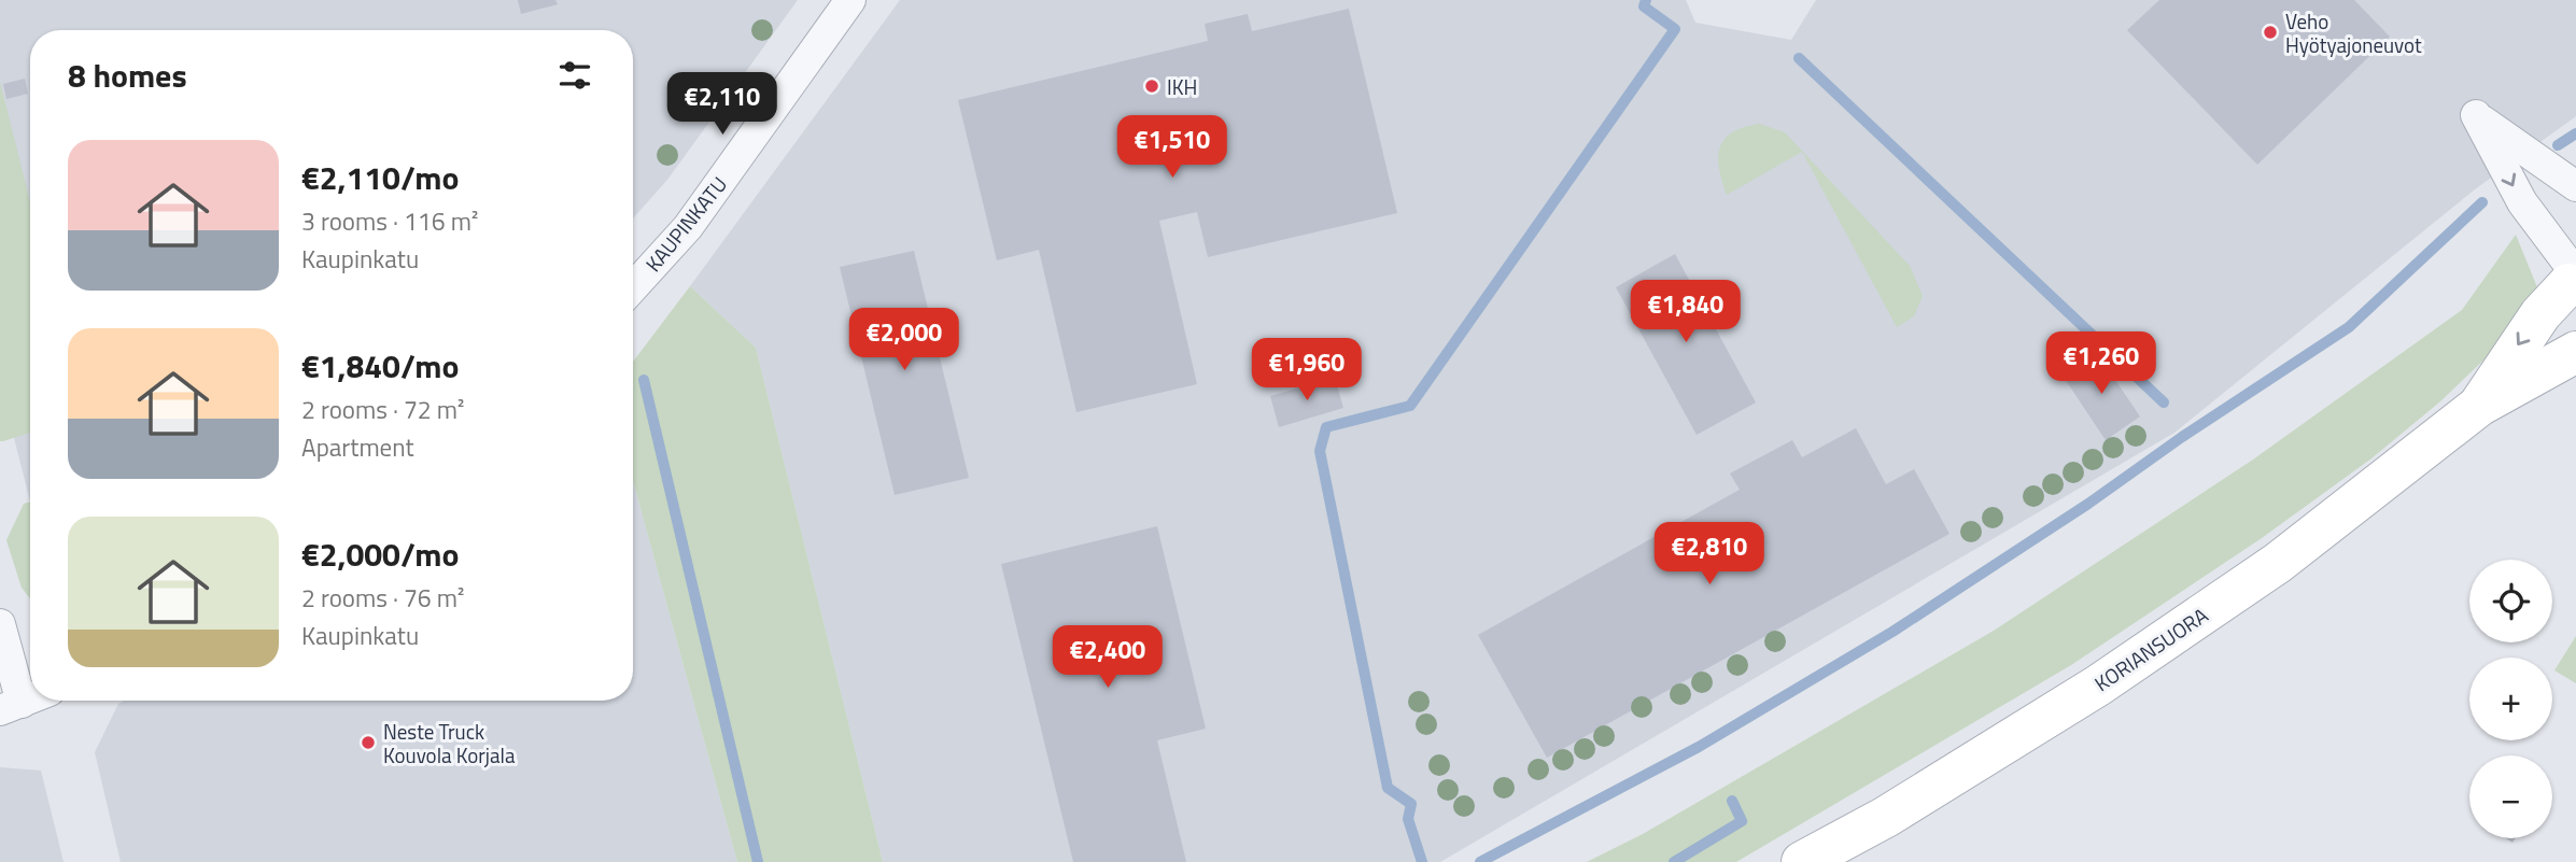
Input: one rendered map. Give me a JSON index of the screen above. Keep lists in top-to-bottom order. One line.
{"streets":{"main road":["KORIANSUORA"],"street":["KAUPINKATU"]},"places":["Veho Hyötyajoneuvot","IKH","Neste Truck Kouvola Korjala"],"page":{"heading":"8 homes","price":["€2,110","€1,510","€1,840","€2,000","€1,260","€1,960","€2,810","€2,400"],"list":[{"name":"€2,110/mo","note":"3 rooms · 116 m² · Kaupinkatu"},{"name":"€1,840/mo","note":"2 rooms · 72 m² · Apartment"},{"name":"€2,000/mo","note":"2 rooms · 76 m² · Kaupinkatu"}],"map_buttons":["+","−"]}}
